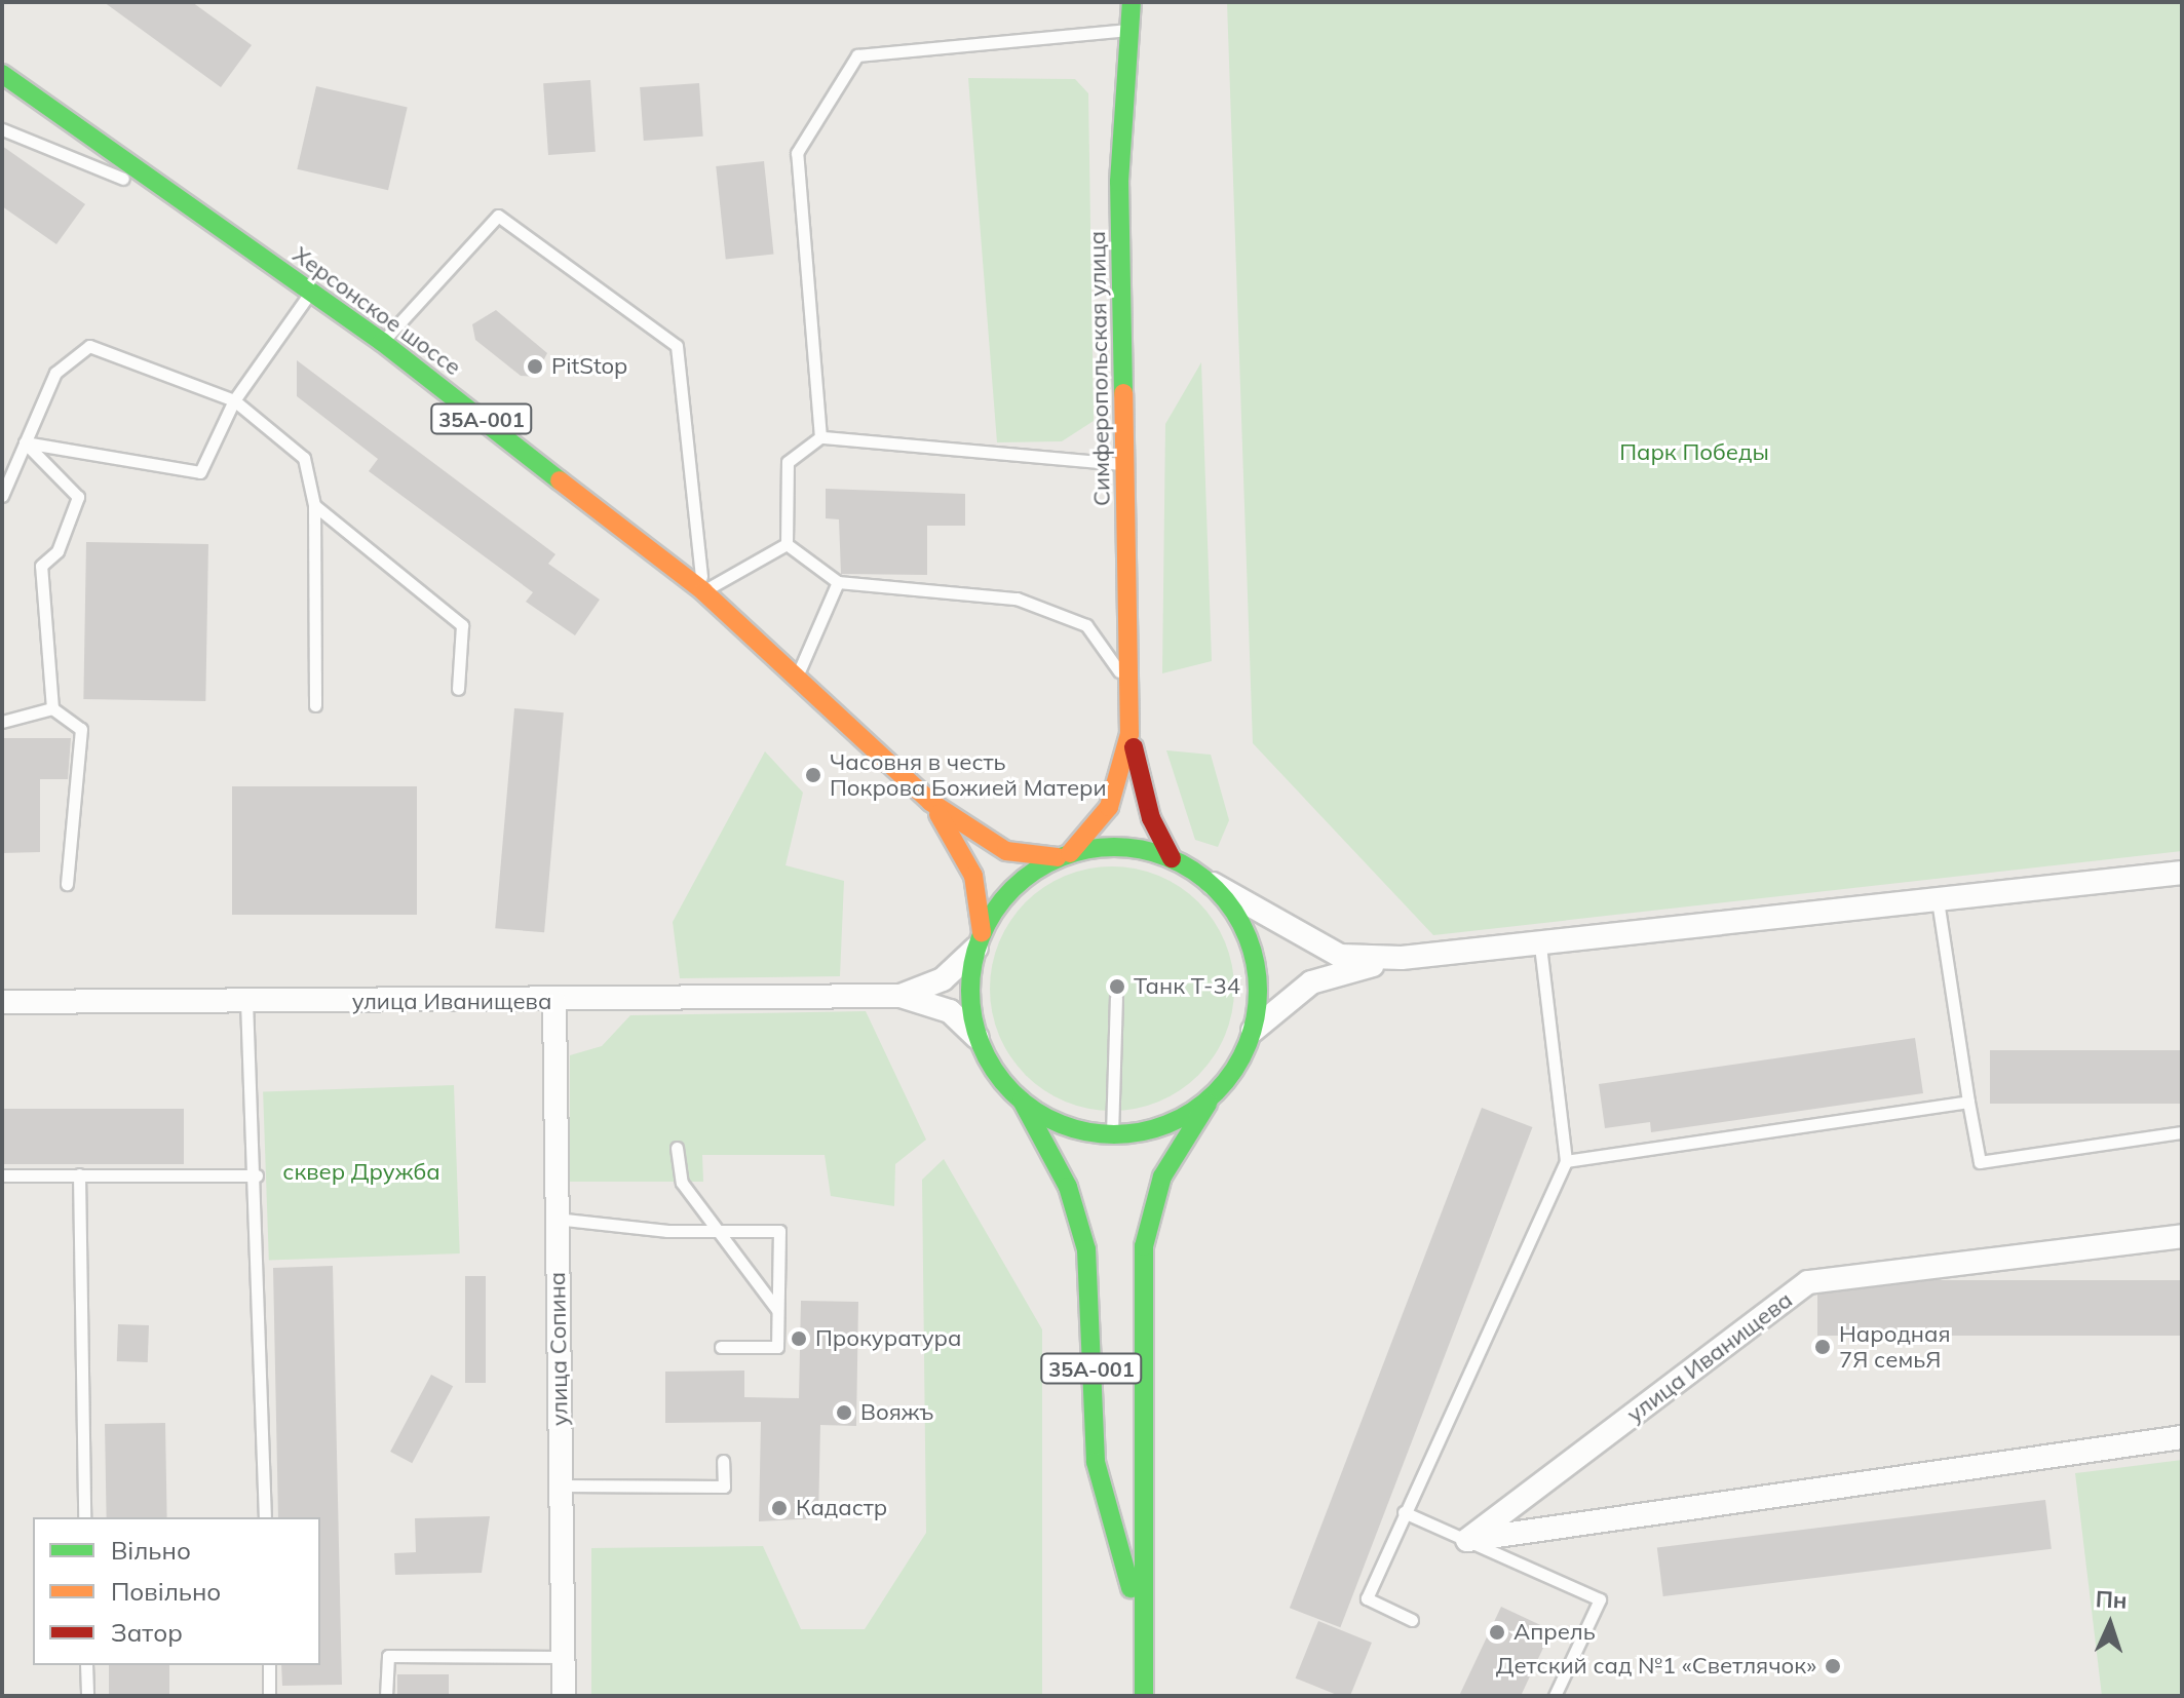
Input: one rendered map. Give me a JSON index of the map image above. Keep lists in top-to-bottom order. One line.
{"streets":{"main road":["Херсонское шоссе","Симферопольская улица","35А-001"],"street":["улица Иванищева","улица Сопина"]},"crossings":[["Херсонское шоссе","Симферопольская улица"],["Херсонское шоссе","35А-001"],["Херсонское шоссе","улица Иванищева"],["Симферопольская улица","35А-001"],["Симферопольская улица","улица Иванищева"],["35А-001","улица Иванищева"],["улица Иванищева","улица Сопина"]],"parks":["Парк Победы","сквер Дружба"],"places":["PitStop","Часовня в честь Покрова Божией Матери","Танк Т-34","Прокуратура","Народная 7Я семьЯ","Вояжъ","Кадастр","Апрель","Детский сад №1 «Светлячок»"],"legend":["Вільно","Повільно","Затор"],"north":"top"}
